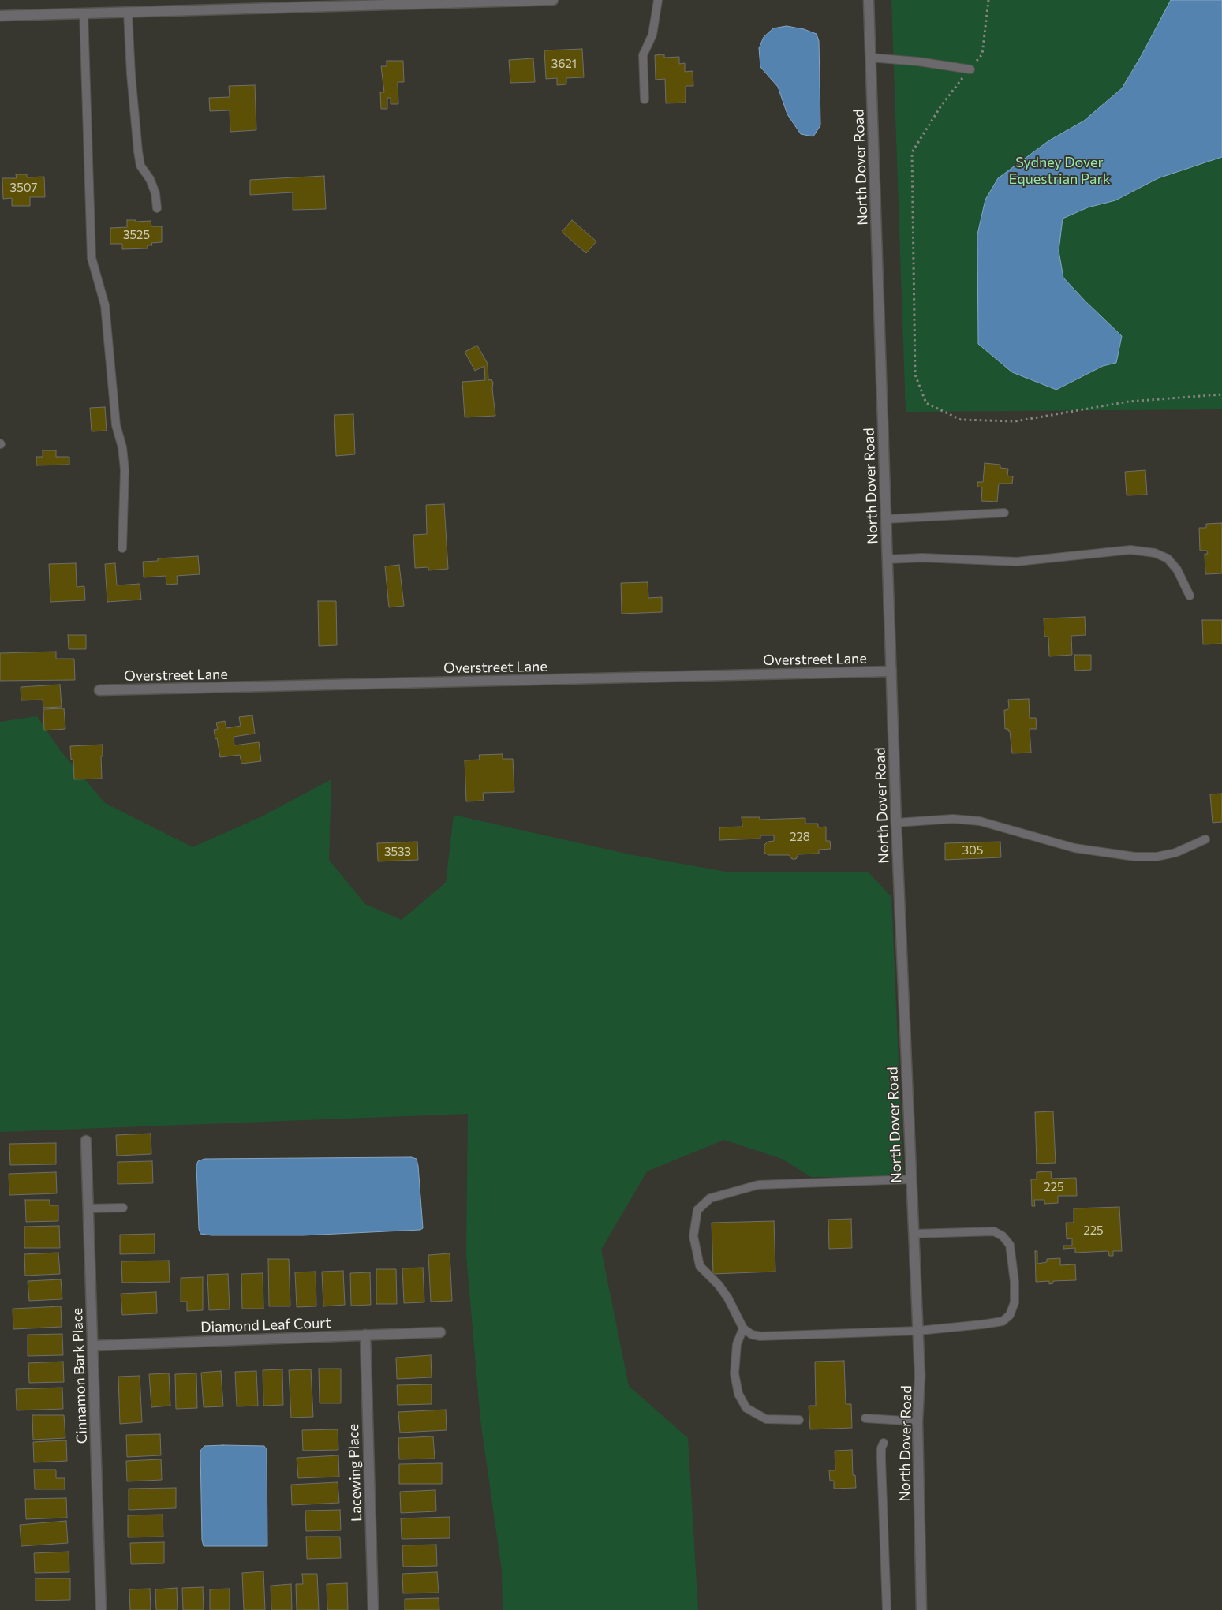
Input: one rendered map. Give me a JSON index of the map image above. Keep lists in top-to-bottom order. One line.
{"streets":{"street":["North Dover Road","Overstreet Lane","Diamond Leaf Court","Cinnamon Bark Place","Lacewing Place"]},"crossings":[["North Dover Road","Overstreet Lane"],["Diamond Leaf Court","Cinnamon Bark Place"],["Diamond Leaf Court","Lacewing Place"]],"parks":["Sydney Dover Equestrian Park"],"house_numbers":["3621","3507","3525","228","305","3533","225","225"]}
